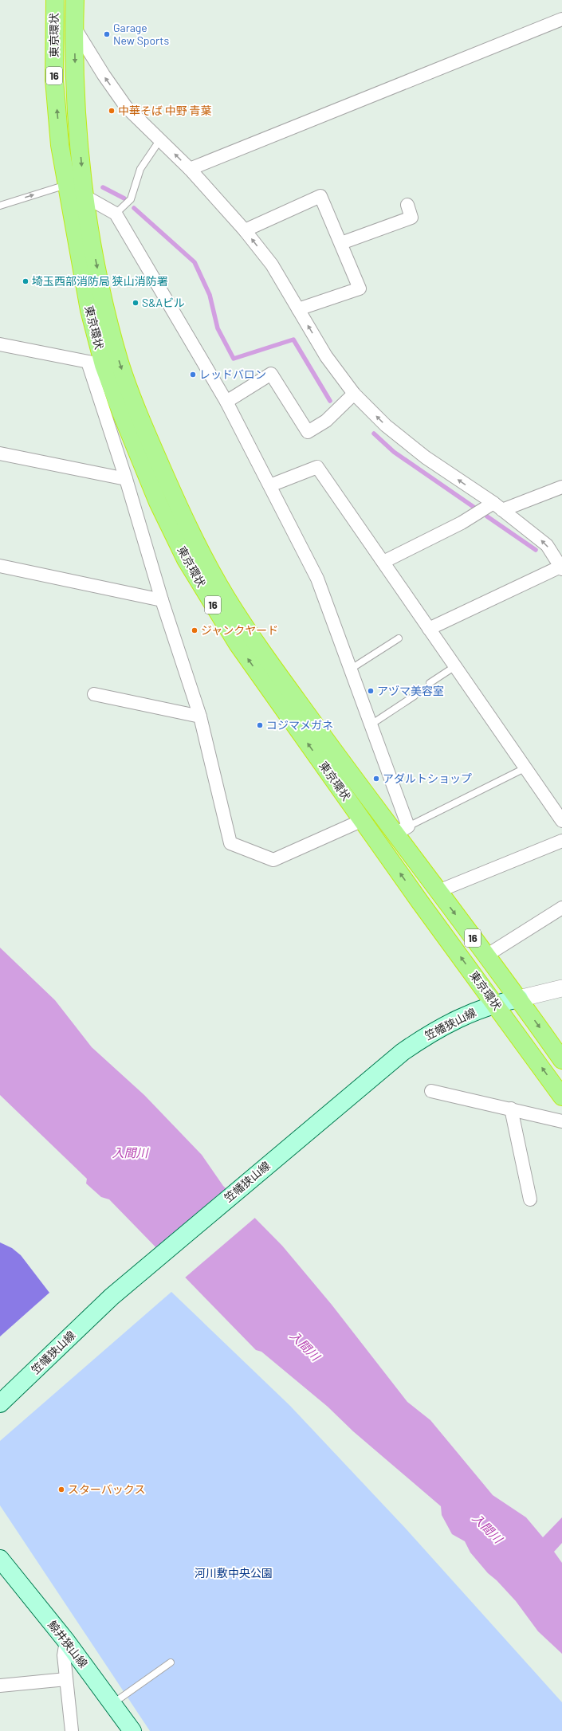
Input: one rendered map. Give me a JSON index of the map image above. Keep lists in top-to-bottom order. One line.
{"streets":{"highway":["東京環状","16"],"main road":["笠幡狭山線","鯨井狭山線"]},"crossings":[["東京環状","笠幡狭山線"]],"water":["入間川"],"parks":["河川敷中央公園"],"places":["Garage New Sports","中華そば 中野 青葉","埼玉西部消防局 狭山消防署","S&Aビル","レッドバロン","ジャンクヤード","アヅマ美容室","コジマメガネ","アダルトショップ","スターバックス"]}
